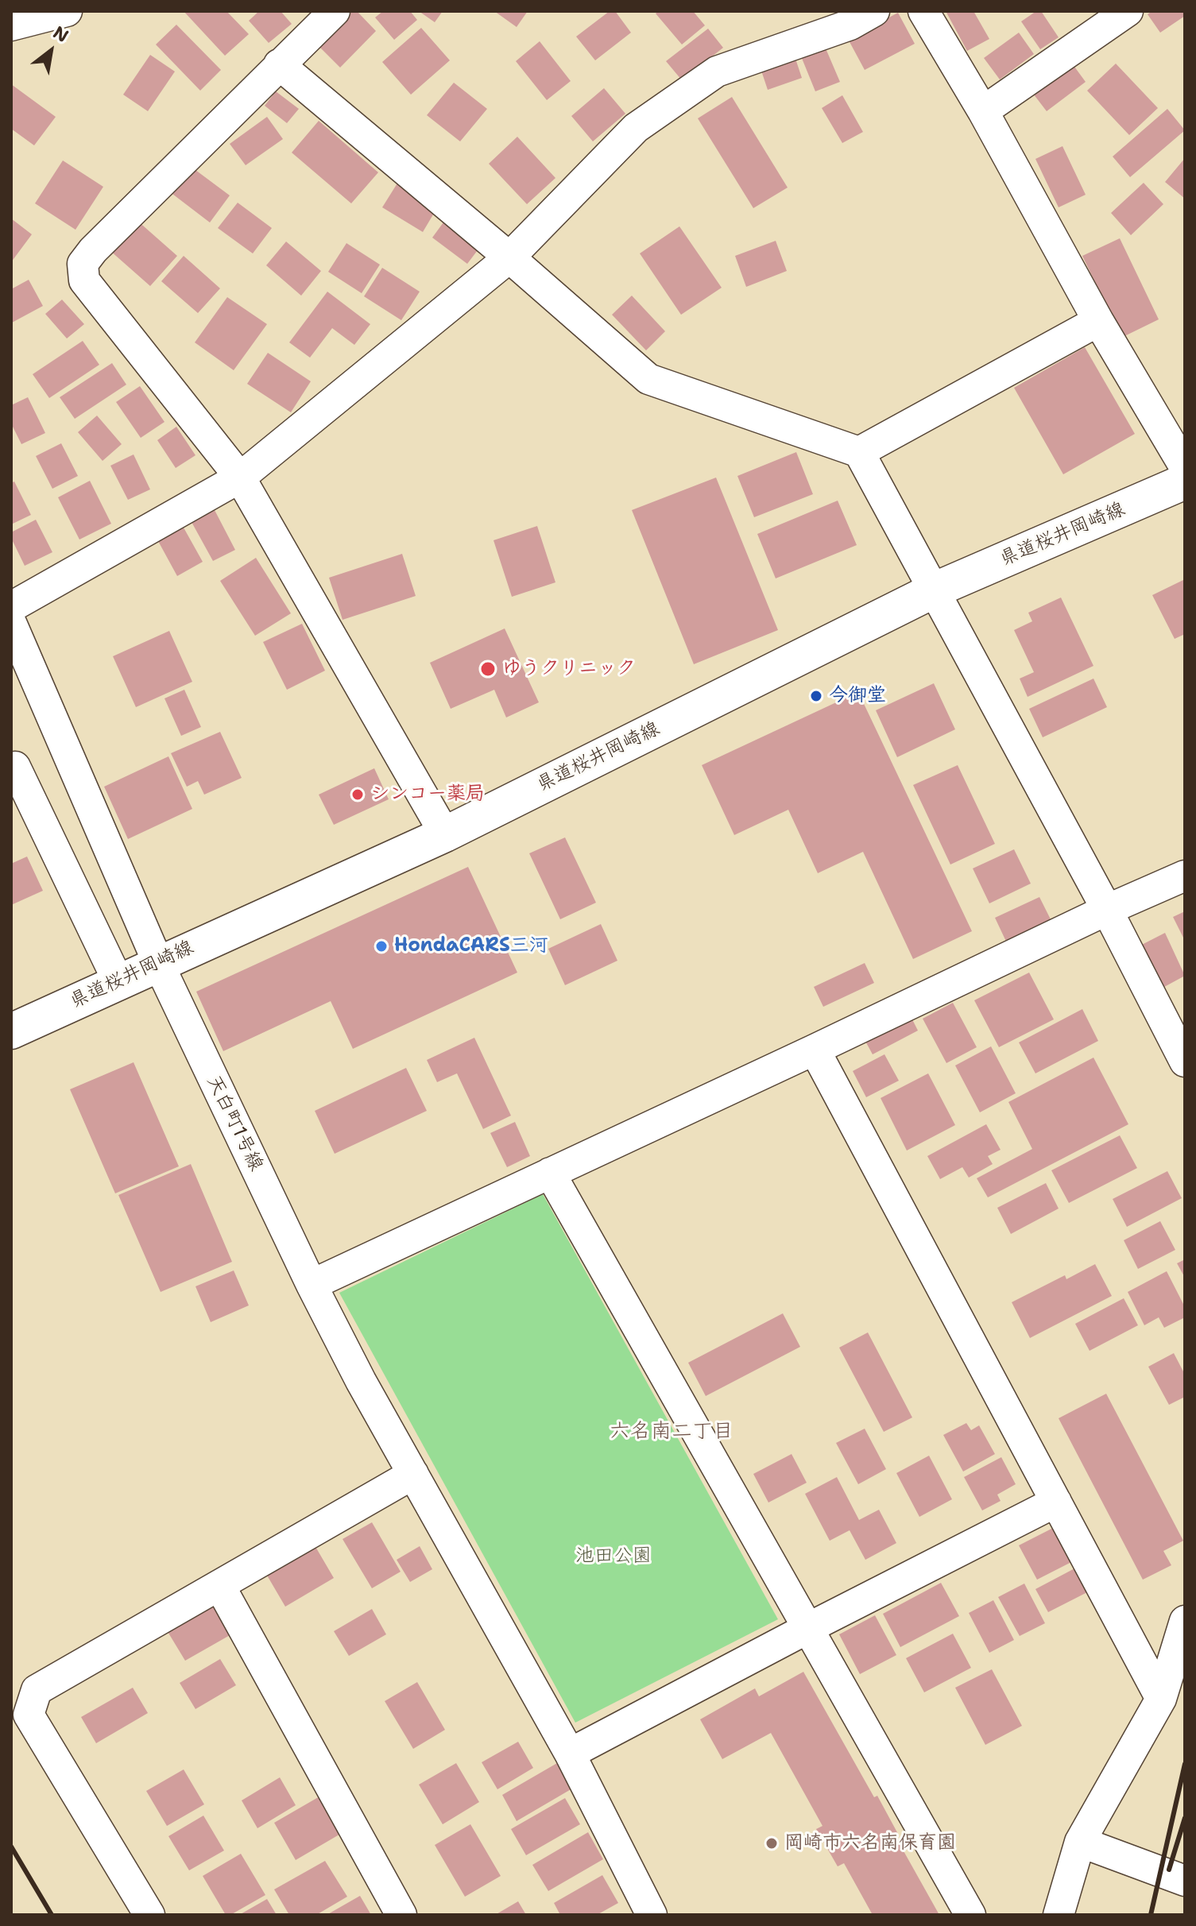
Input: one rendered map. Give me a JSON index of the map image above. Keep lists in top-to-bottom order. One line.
{"streets":{"main road":["県道桜井岡崎線"],"street":["天白町1号線"]},"crossings":[["県道桜井岡崎線","天白町1号線"]],"districts":["六名南二丁目"],"parks":["池田公園"],"places":["ゆうクリニック","今御堂","シンコー薬局","HondaCARS三河","岡崎市六名南保育園"],"north":"top right"}
